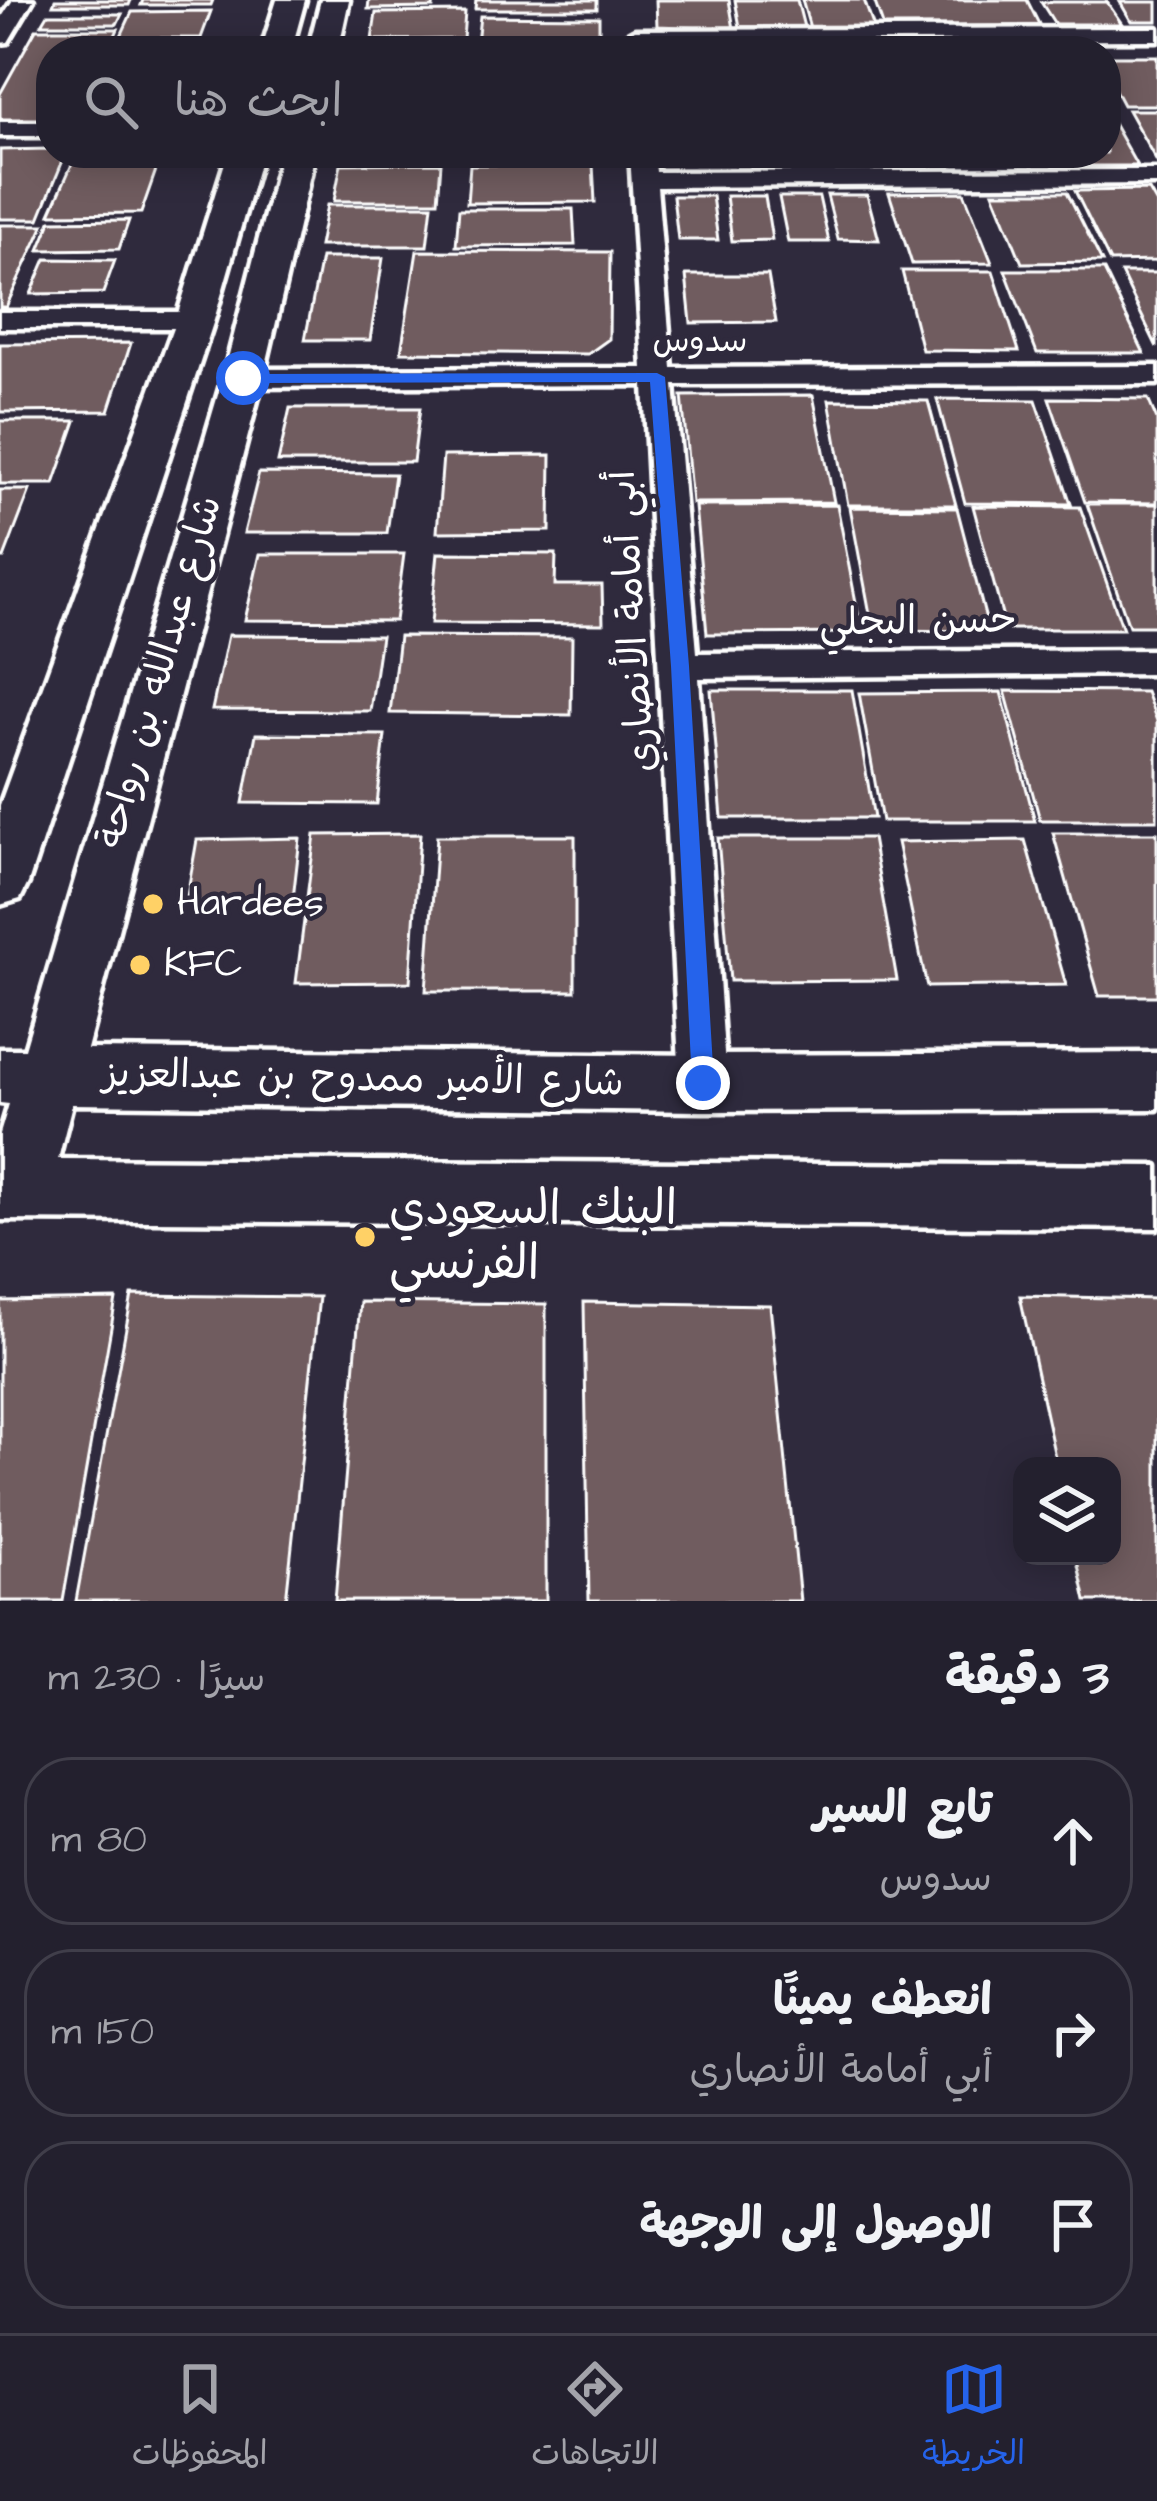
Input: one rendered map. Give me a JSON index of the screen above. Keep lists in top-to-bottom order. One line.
{"streets":{"street":["سدوس","أبي أمامة الأنصاري","حسن البجلي","شارع عبدالله بن رواحة","شارع الأمير ممدوح بن عبدالعزيز"]},"crossings":[["سدوس","أبي أمامة الأنصاري"],["سدوس","شارع عبدالله بن رواحة"],["أبي أمامة الأنصاري","حسن البجلي"],["أبي أمامة الأنصاري","شارع الأمير ممدوح بن عبدالعزيز"],["شارع عبدالله بن رواحة","شارع الأمير ممدوح بن عبدالعزيز"]],"places":["Hardees","KFC","البنك السعودي الفرنسي"],"page":{"search":"ابحث هنا","heading":["3 دقيقة","سيرًا · 230 m"],"list":[["تابع السير","سدوس","80 m"],["انعطف يمينًا","أبي أمامة الأنصاري","150 m"],"الوصول إلى الوجهة"],"nav":["الخريطة","الاتجاهات","المحفوظات"]}}
